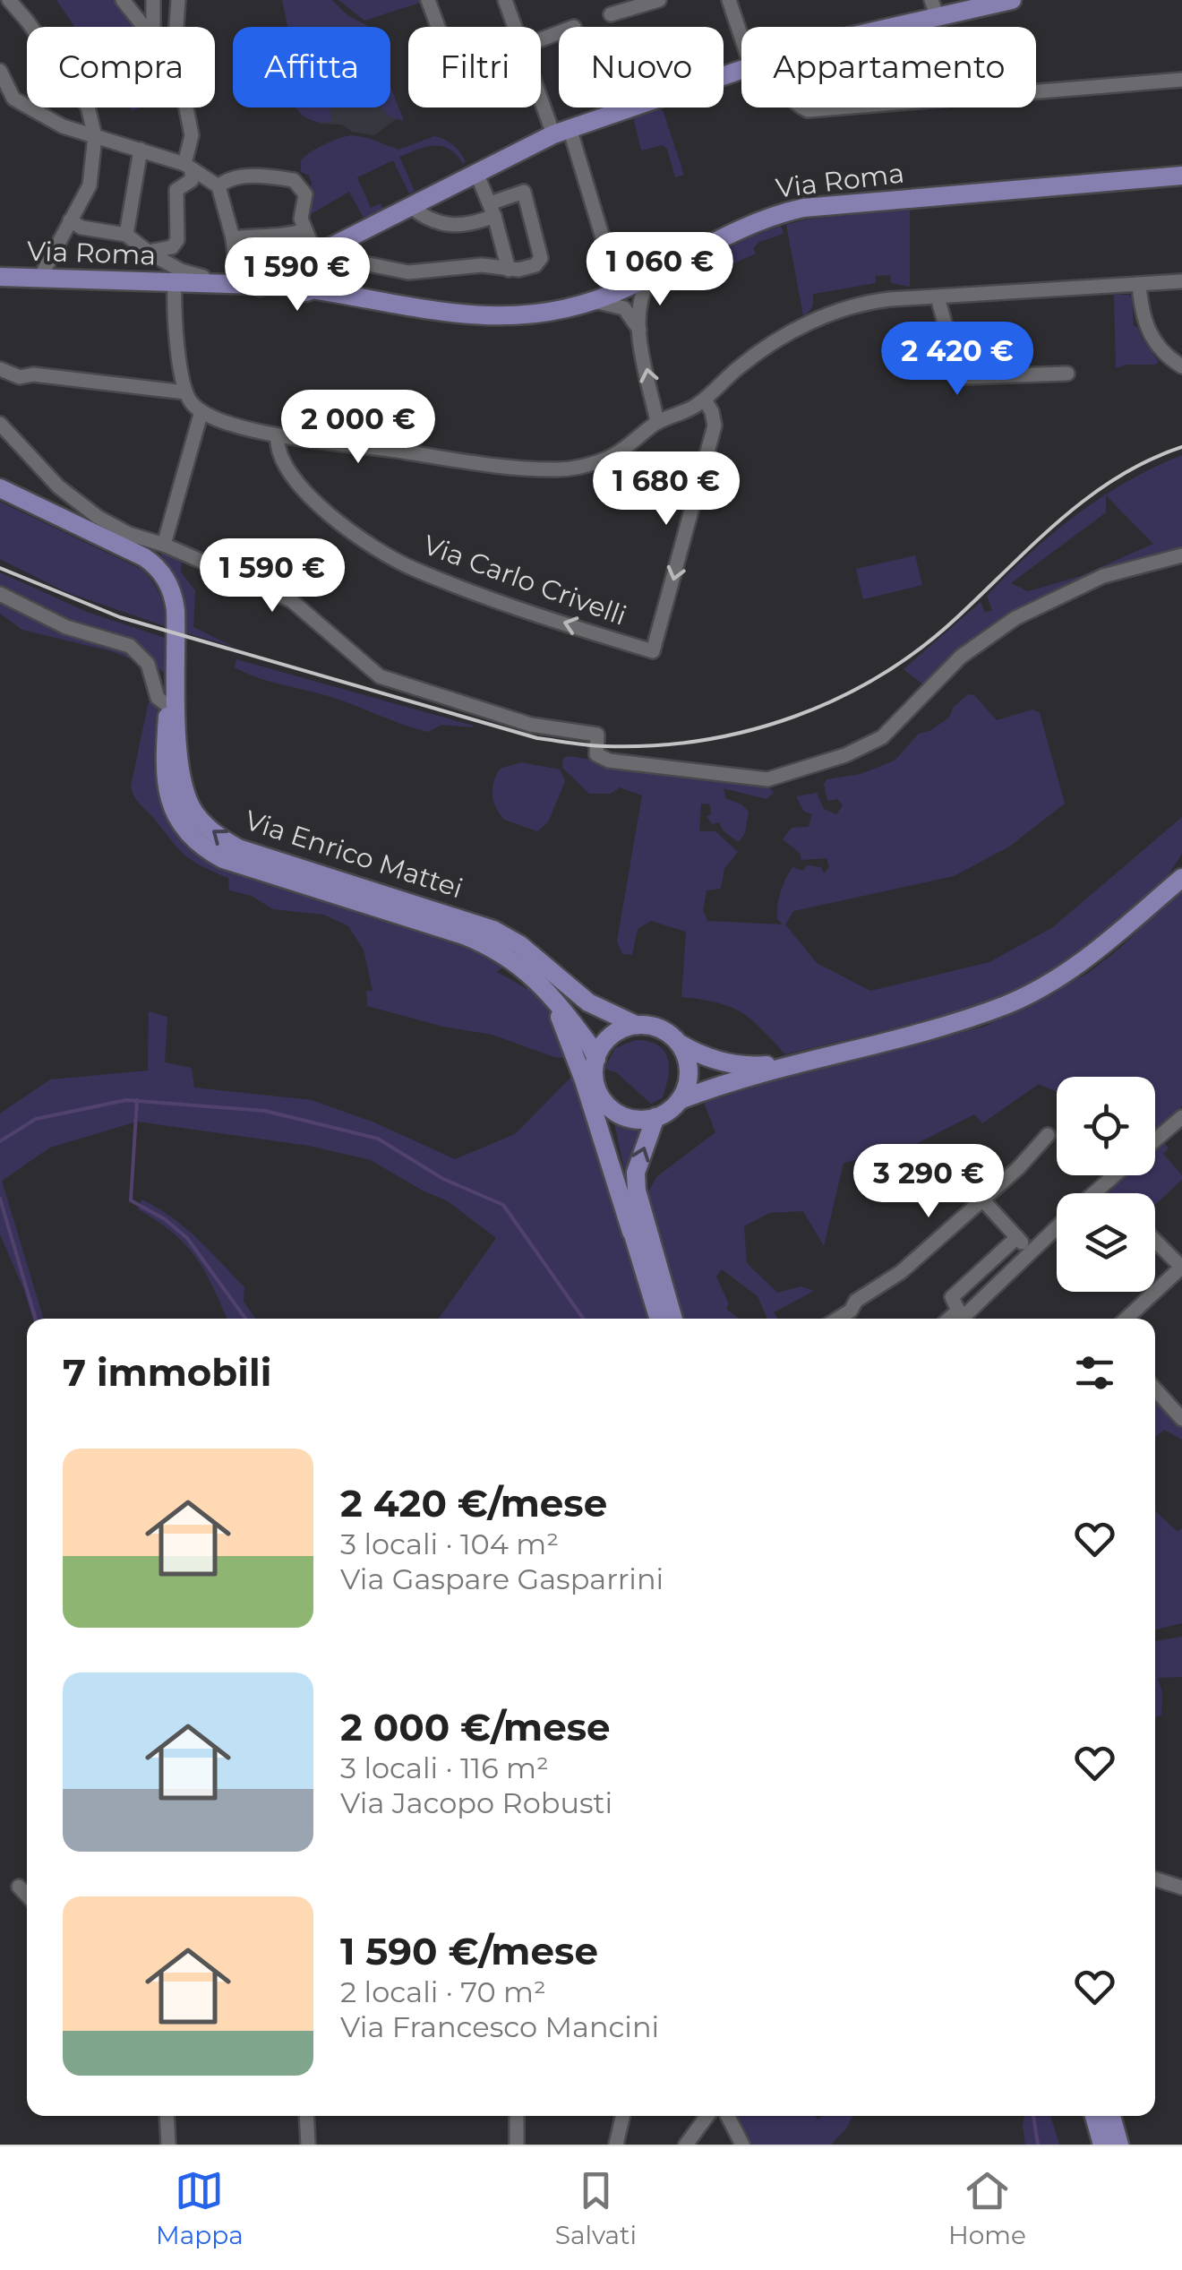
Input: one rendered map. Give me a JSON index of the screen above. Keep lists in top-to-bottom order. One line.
{"streets":{"main road":["Via Roma","Via Enrico Mattei"],"street":["Via Carlo Crivelli"]},"one_way":["Via Enrico Mattei"],"page":{"chip":["Compra","Affitta","Filtri","Nuovo","Appartamento"],"price":["1 060 €","1 590 €","2 420 €","2 000 €","1 680 €","1 590 €","3 290 €"],"heading":"7 immobili","list":[{"name":"2 420 €/mese","note":"3 locali · 104 m² · Via Gaspare Gasparrini"},{"name":"2 000 €/mese","note":"3 locali · 116 m² · Via Jacopo Robusti"},{"name":"1 590 €/mese","note":"2 locali · 70 m² · Via Francesco Mancini"}],"tabs":["Mappa","Salvati","Home"]}}
